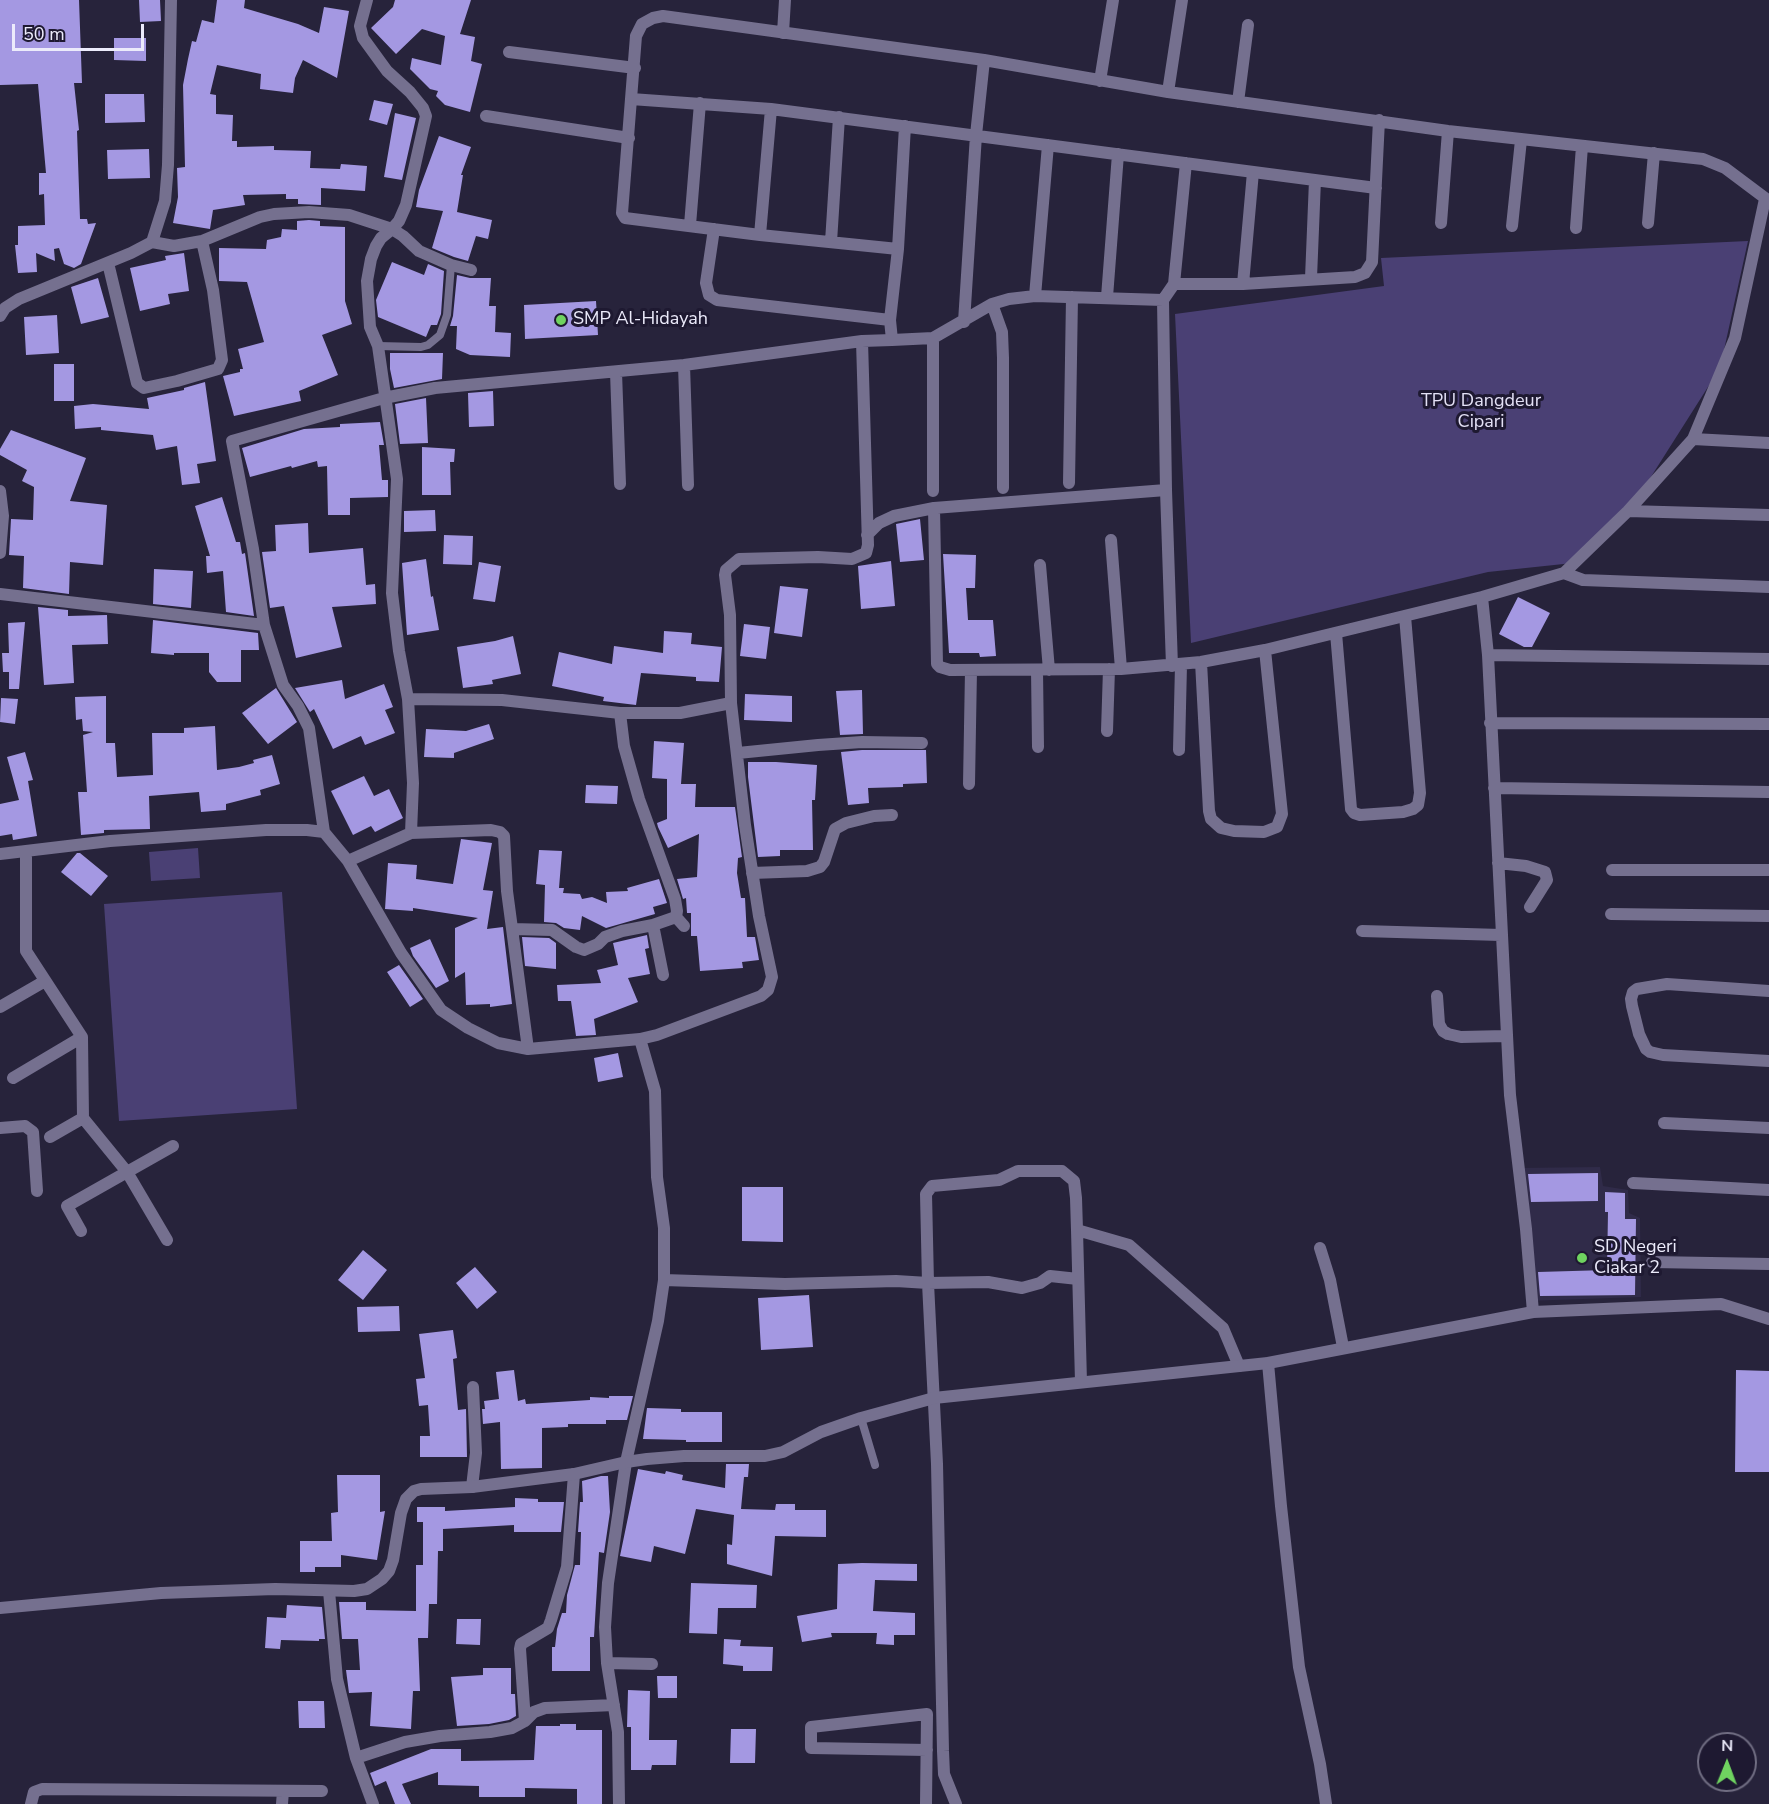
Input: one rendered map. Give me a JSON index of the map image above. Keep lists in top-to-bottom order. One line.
{"parks":["TPU Dangdeur Cipari"],"places":["SMP Al-Hidayah","SD Negeri Ciakar 2"],"scale_bar":"50 m","north":"top"}
